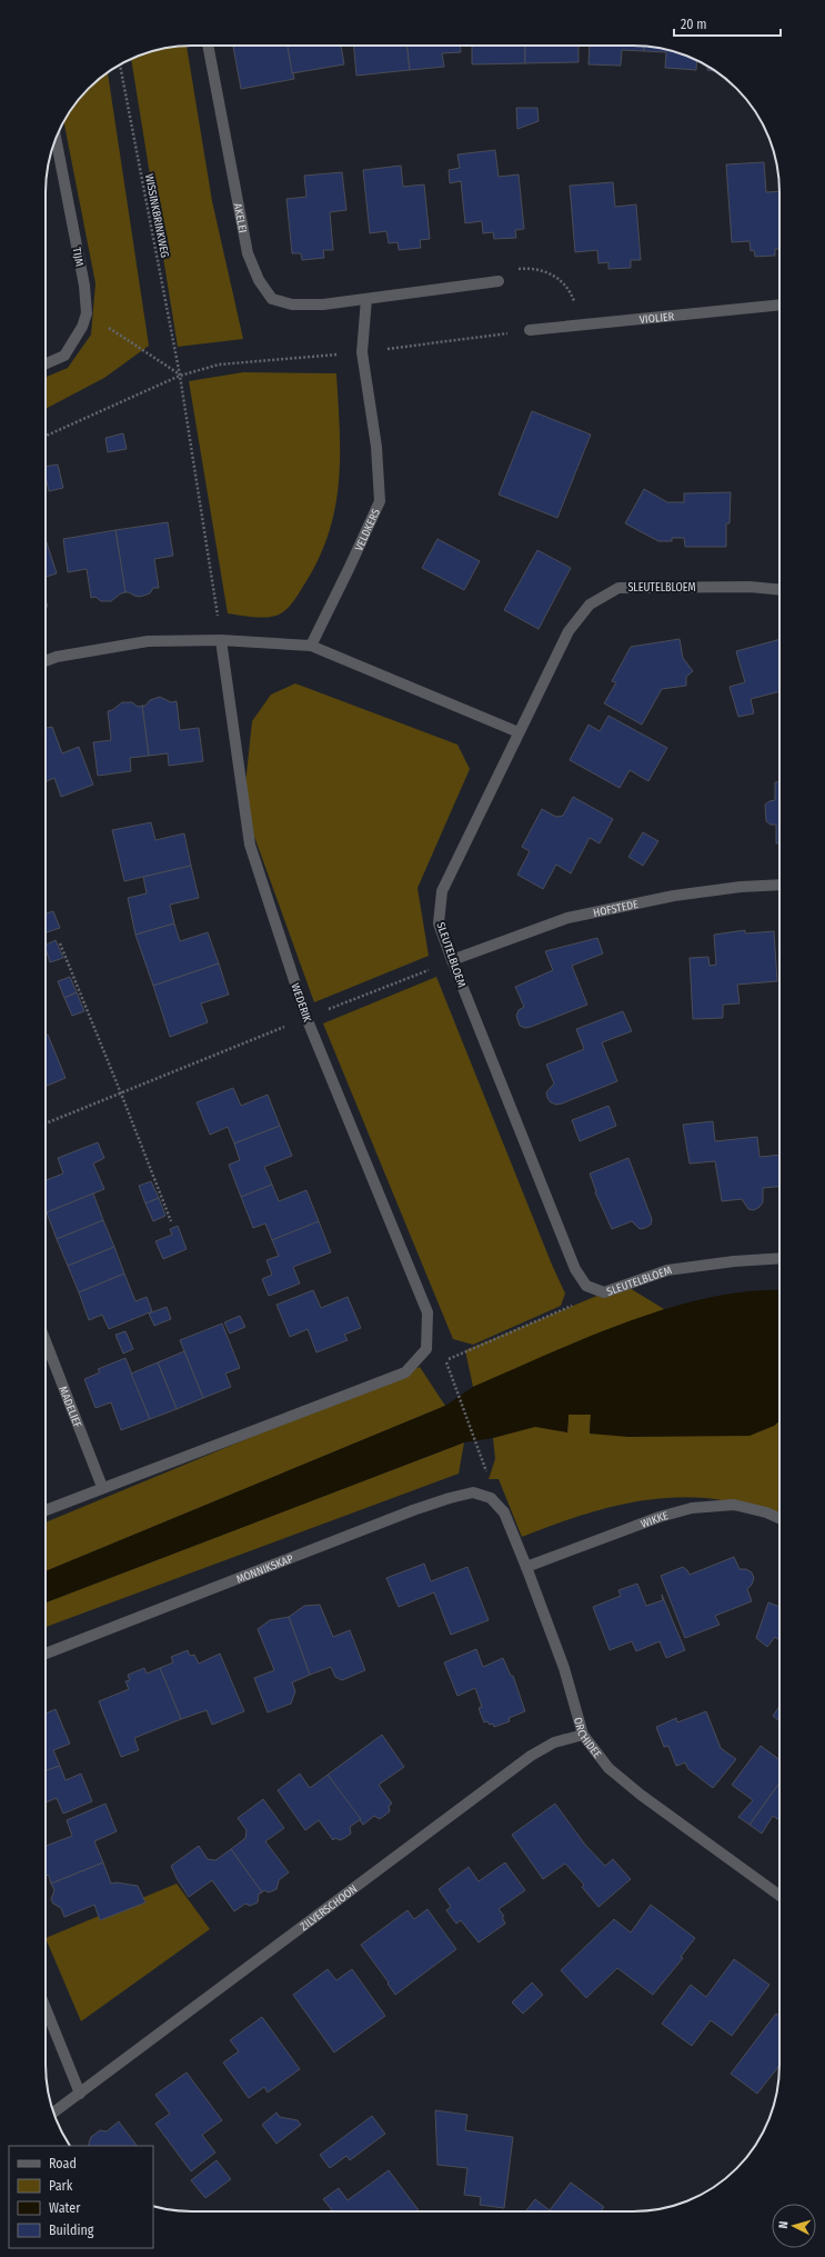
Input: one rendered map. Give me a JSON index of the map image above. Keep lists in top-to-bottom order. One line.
{"streets":{"street":["AKELEI","TIJM","VIOLIER","VELDKERS","SLEUTELBLOEM","HOFSTEDE","WEDERIK","MADELIEF","WIKKE","MONNIKSKAP","ORCHIDEE","ZILVERSCHOON"],"path":["WISSINKBRINKWEG"]},"crossings":[["WISSINKBRINKWEG","WEDERIK"],["SLEUTELBLOEM","HOFSTEDE"],["WEDERIK","MADELIEF"],["WIKKE","ORCHIDEE"],["MONNIKSKAP","ORCHIDEE"],["ORCHIDEE","ZILVERSCHOON"]],"legend":["Road","Park","Water","Building"],"scale_bar":"20 m","north":"left"}
